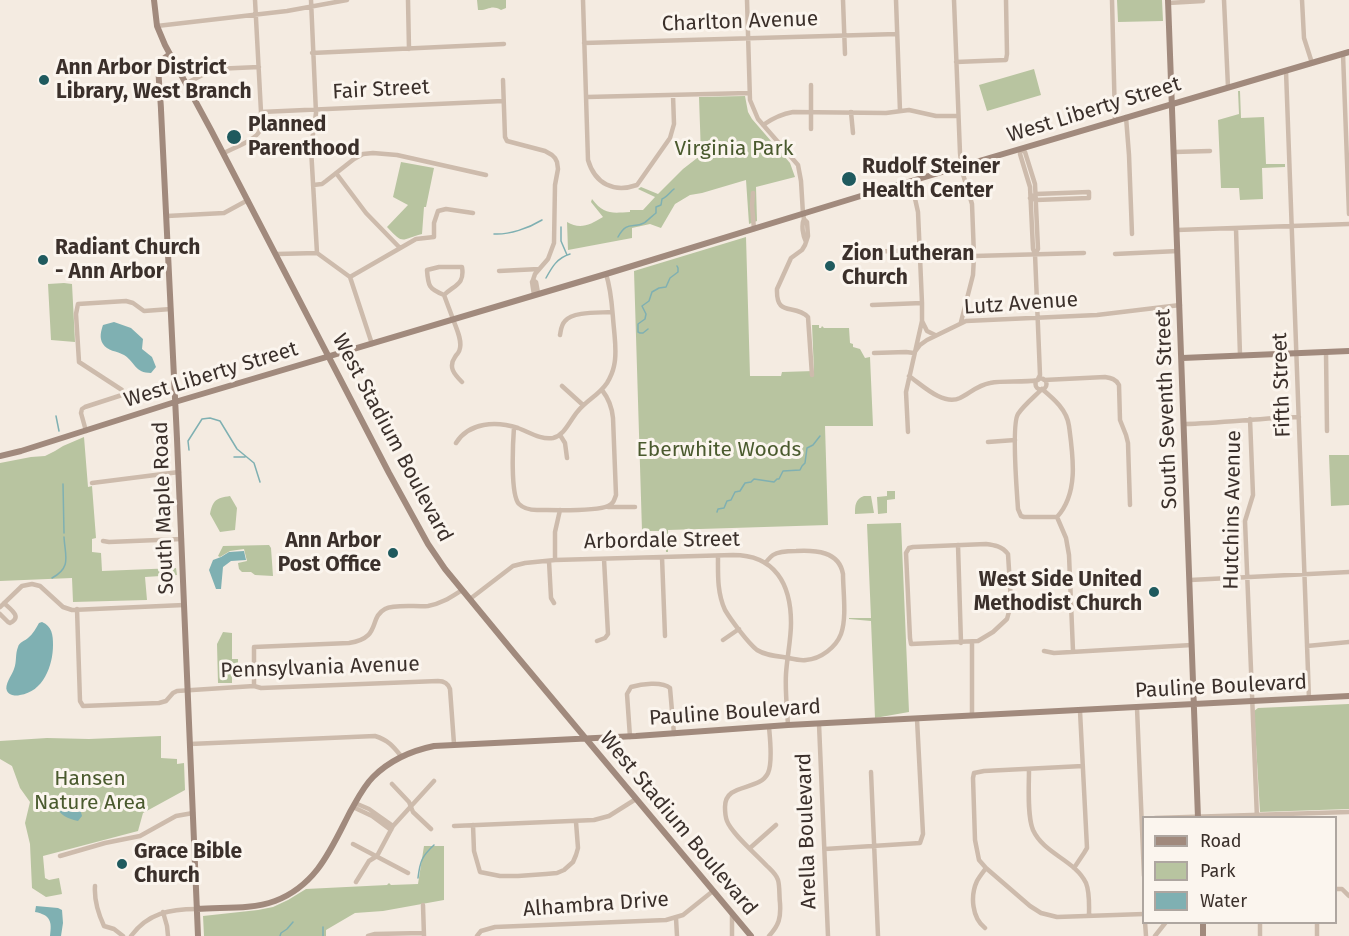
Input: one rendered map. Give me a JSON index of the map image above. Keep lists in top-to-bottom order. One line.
{"streets":{"street":["Charlton Avenue","Fair Street","West Liberty Street","Lutz Avenue","Fifth Street","South Seventh Street","West Stadium Boulevard","South Maple Road","Hutchins Avenue","Arbordale Street","Pennsylvania Avenue","Pauline Boulevard","Arella Boulevard","Alhambra Drive"]},"crossings":[["West Liberty Street","Fifth Street"],["West Liberty Street","South Seventh Street"],["West Liberty Street","West Stadium Boulevard"],["West Liberty Street","South Maple Road"],["Lutz Avenue","South Seventh Street"],["Fifth Street","Pauline Boulevard"],["South Seventh Street","Pauline Boulevard"],["West Stadium Boulevard","South Maple Road"],["West Stadium Boulevard","Arbordale Street"],["West Stadium Boulevard","Pauline Boulevard"],["West Stadium Boulevard","Alhambra Drive"],["South Maple Road","Pennsylvania Avenue"],["South Maple Road","Pauline Boulevard"],["Hutchins Avenue","Pauline Boulevard"],["Arbordale Street","Pauline Boulevard"],["Pennsylvania Avenue","Pauline Boulevard"],["Pauline Boulevard","Arella Boulevard"]],"parks":["Virginia Park","Eberwhite Woods","Hansen Nature Area"],"places":["Ann Arbor District Library, West Branch","Planned Parenthood","Rudolf Steiner Health Center","Radiant Church - Ann Arbor","Zion Lutheran Church","Ann Arbor Post Office","West Side United Methodist Church","Grace Bible Church"],"legend":["Road","Park","Water"]}
